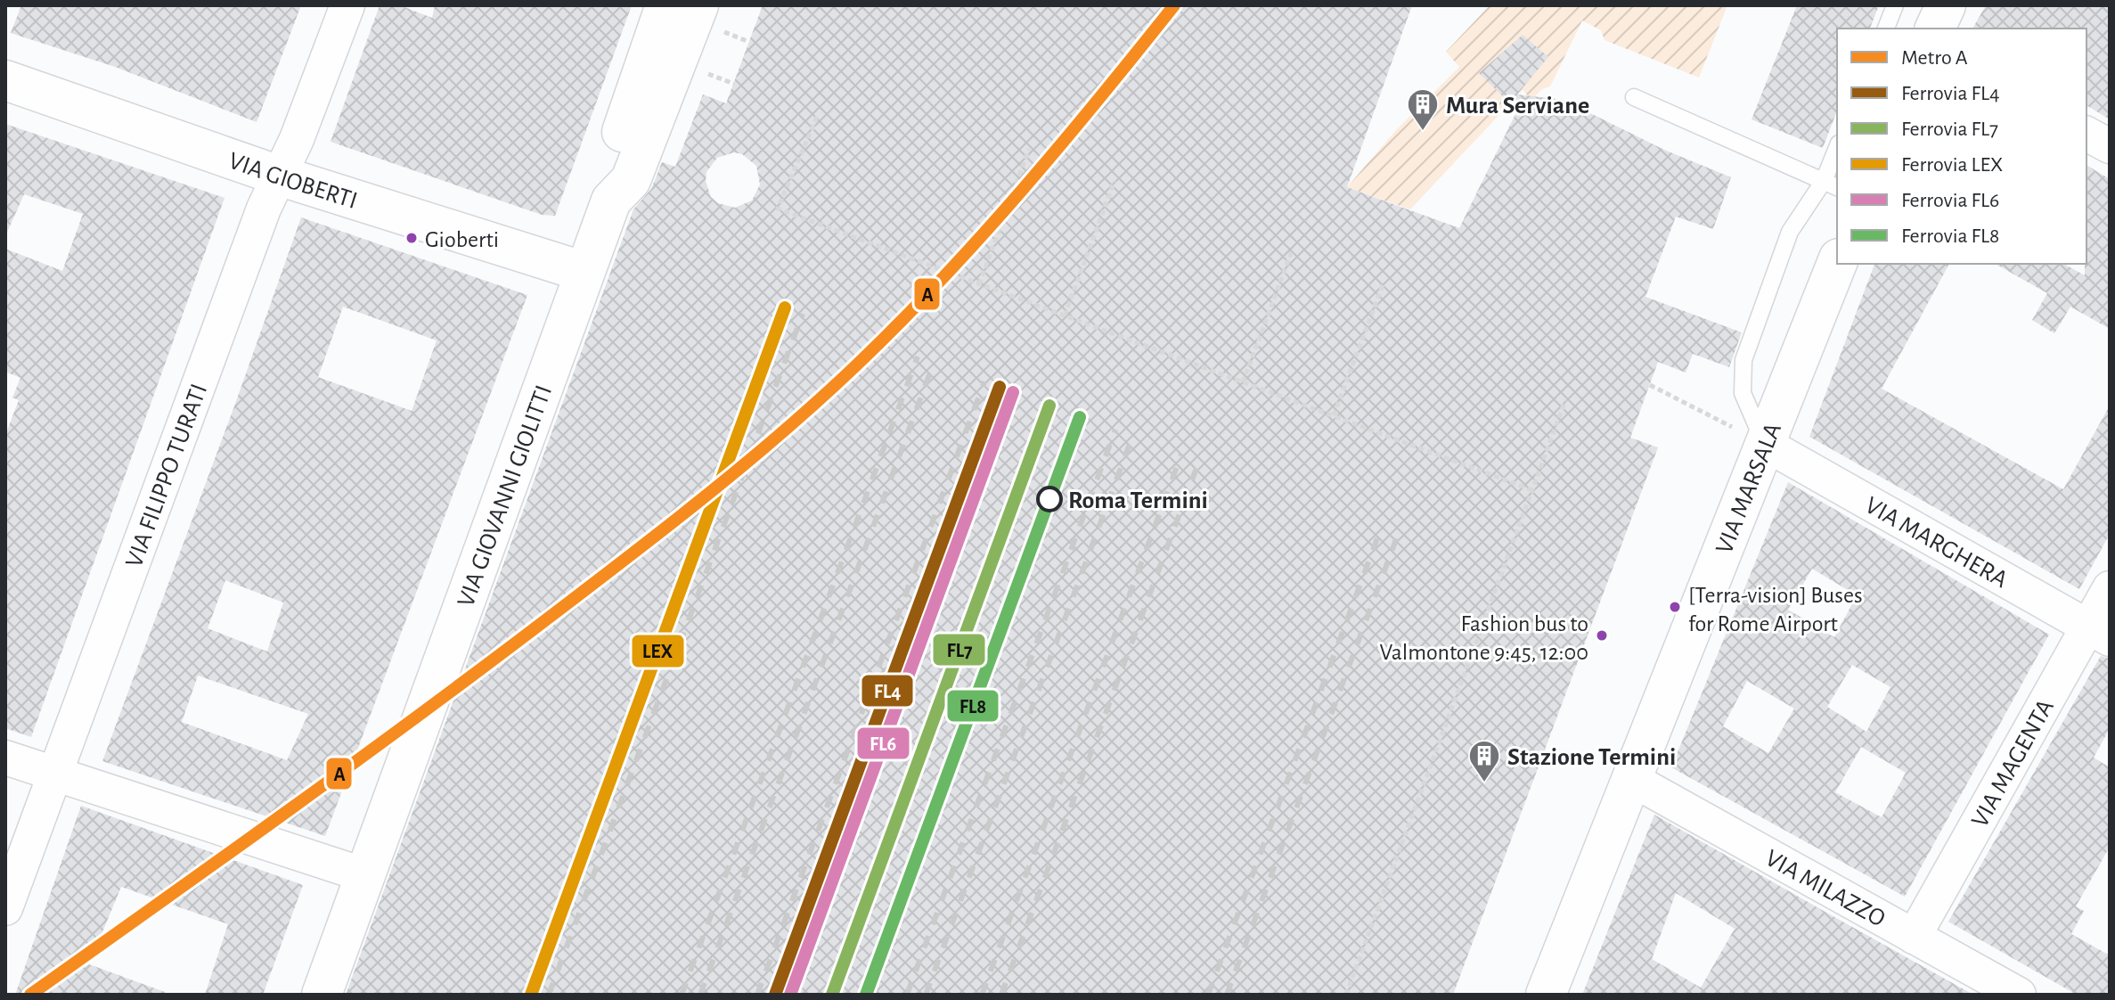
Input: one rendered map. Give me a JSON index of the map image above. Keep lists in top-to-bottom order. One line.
{"streets":{"main road":["VIA GIOBERTI","VIA MARSALA","VIA GIOVANNI GIOLITTI"],"street":["VIA FILIPPO TURATI","VIA MARGHERA","VIA MAGENTA","VIA MILAZZO"]},"crossings":[["VIA GIOBERTI","VIA FILIPPO TURATI"],["VIA GIOBERTI","VIA GIOVANNI GIOLITTI"],["VIA MARSALA","VIA MARGHERA"],["VIA MARSALA","VIA MILAZZO"],["VIA MARGHERA","VIA MAGENTA"],["VIA MAGENTA","VIA MILAZZO"]],"places":{"building":["Mura Serviane","Stazione Termini"],"other":["Gioberti","Roma Termini","[Terra-vision] Buses for Rome Airport","Fashion bus to Valmontone 9:45, 12:00"]},"lines":["metro line A","rail line LEX","rail line FL4","rail line FL6","rail line FL7","rail line FL8"],"legend":["Metro A","Ferrovia FL4","Ferrovia FL7","Ferrovia LEX","Ferrovia FL6","Ferrovia FL8"]}
